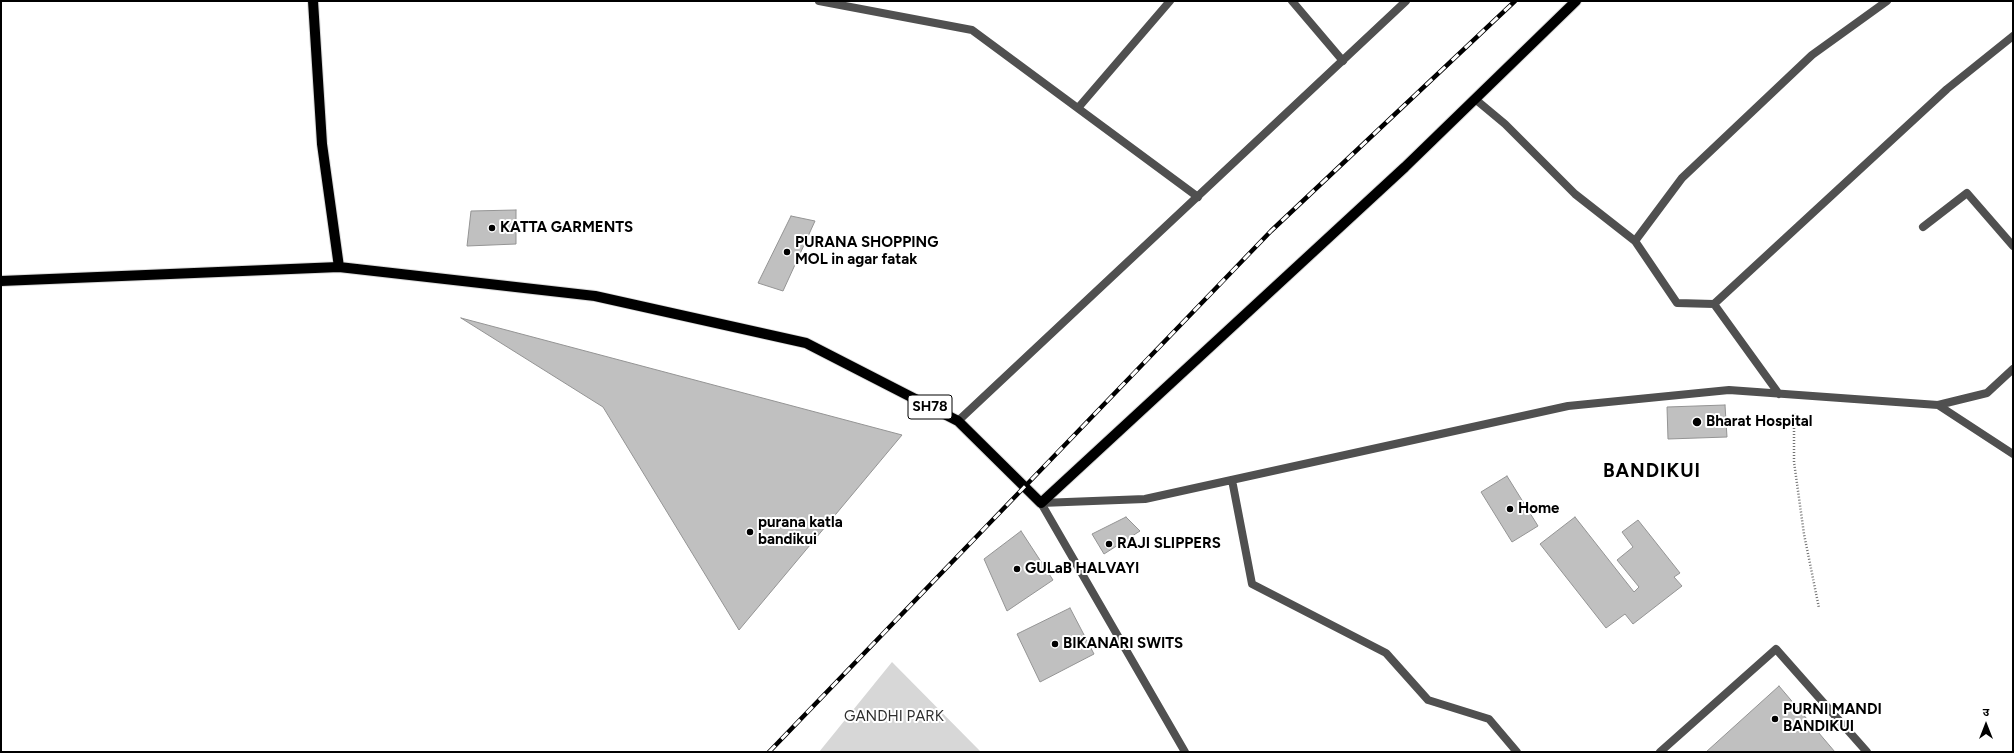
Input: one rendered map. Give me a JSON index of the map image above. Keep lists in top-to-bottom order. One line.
{"streets":{"main road":["SH78"]},"districts":["BANDIKUI"],"parks":["GANDHI PARK"],"places":["KATTA GARMENTS","PURANA SHOPPING MOL in agar fatak","Bharat Hospital","Home","purana katla bandikui","RAJI SLIPPERS","GULaB HALVAYI","BIKANARI SWITS","PURNI MANDI BANDIKUI"],"north":"top"}
